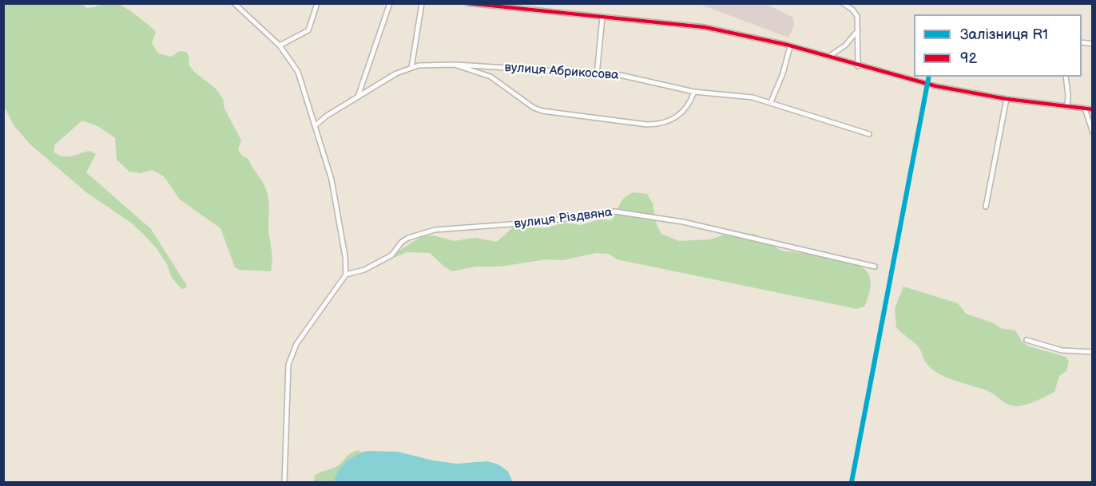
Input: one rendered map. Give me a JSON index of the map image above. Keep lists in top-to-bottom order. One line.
{"streets":{"street":["вулиця Абрикосова","вулиця Різдвяна"]},"lines":["transit line 92","rail line R1"],"legend":["Залізниця R1","92"]}
